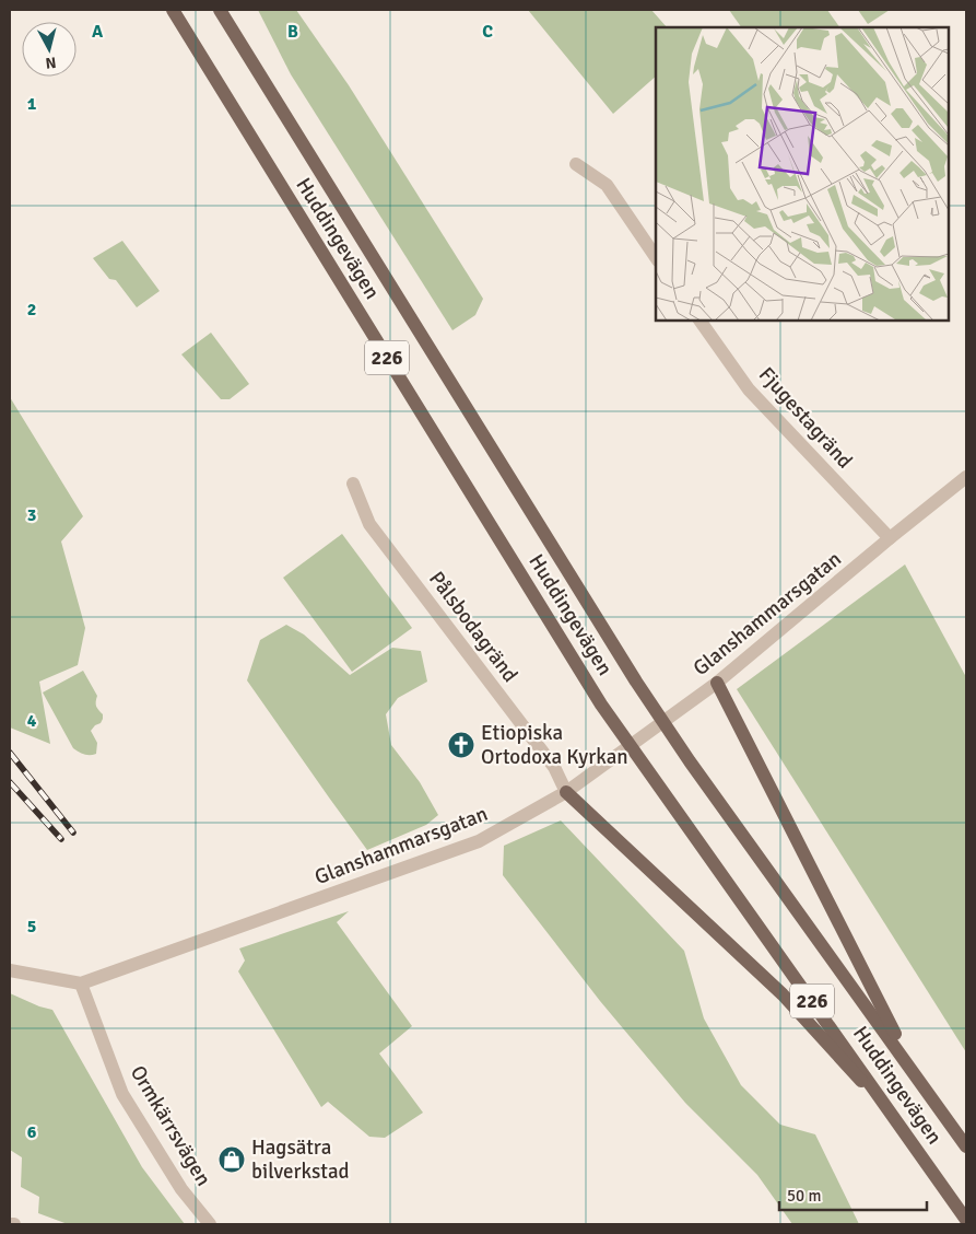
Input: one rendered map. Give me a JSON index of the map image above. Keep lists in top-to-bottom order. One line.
{"streets":{"main road":["Huddingevägen","226"],"street":["Fjugestagränd","Glanshammarsgatan","Pålsbodagränd","Ormkärrsvägen"]},"crossings":[["Fjugestagränd","Glanshammarsgatan"],["Glanshammarsgatan","Pålsbodagränd"],["Glanshammarsgatan","Ormkärrsvägen"]],"places":{"church":["Etiopiska Ortodoxa Kyrkan"],"shop":["Hagsätra bilverkstad"]},"scale_bar":"50 m","north":"bottom","grid":{"columns":["A","B","C"],"rows":["1","2","3","4","5","6"]}}
